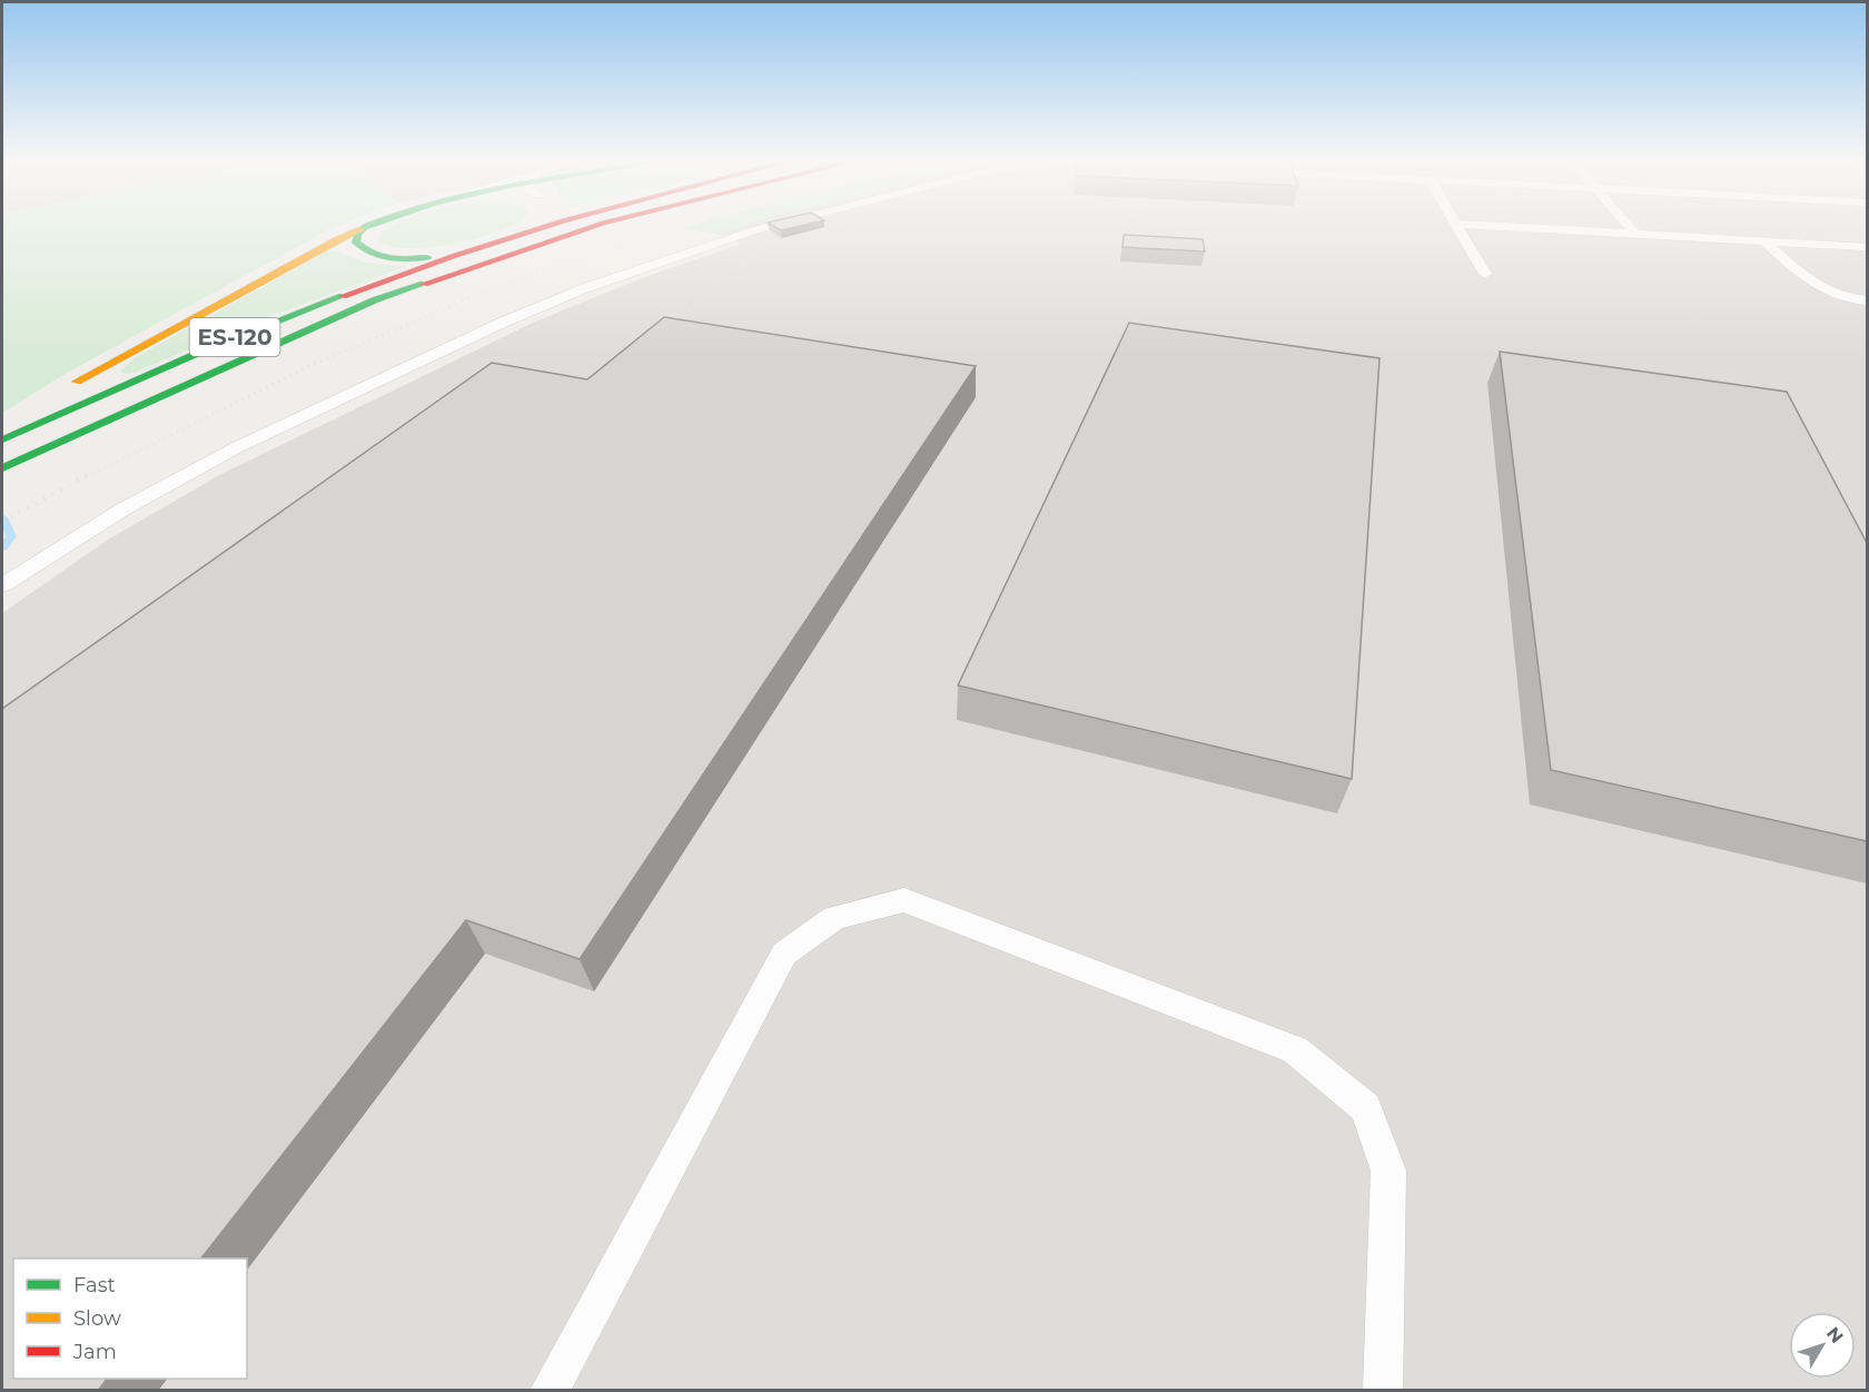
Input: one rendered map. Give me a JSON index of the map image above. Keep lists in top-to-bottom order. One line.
{"streets":{"main road":["ES-120"]},"legend":["Fast","Slow","Jam"],"north":"top right"}
